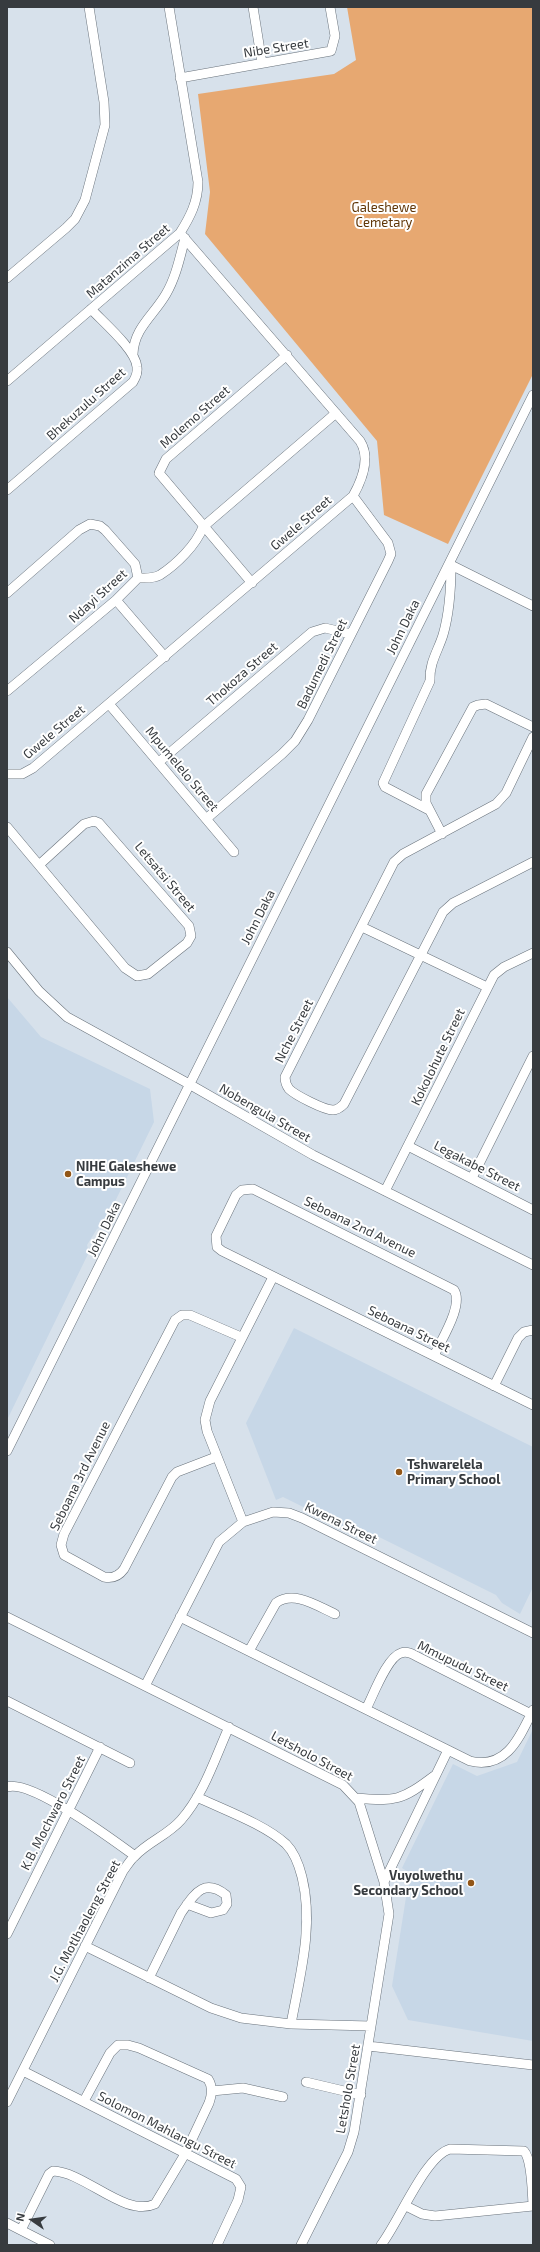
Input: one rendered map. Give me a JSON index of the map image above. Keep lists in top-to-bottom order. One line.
{"streets":{"street":["Nibe Street","Matanzima Street","Bhekuzulu Street","Molemo Street","Gwele Street","Ndayi Street","John Daka","Badumedi Street","Thokoza Street","Mpumelelo Street","Letsatsi Street","Nche Street","Kokolohute Street","Nobengula Street","Legakabe Street","Seboana 2nd Avenue","Seboana Street","Seboana 3rd Avenue","Kwena Street","Mmupudu Street","Letsholo Street","K.B. Mochwaro Street","J.G. Motlhaoleng Street","Solomon Mahlangu Street"]},"crossings":[["Nibe Street","Matanzima Street"],["Matanzima Street","Bhekuzulu Street"],["Matanzima Street","Gwele Street"],["Molemo Street","Gwele Street"],["Gwele Street","Badumedi Street"],["Gwele Street","Mpumelelo Street"],["John Daka","Nobengula Street"],["Badumedi Street","Thokoza Street"],["Badumedi Street","Mpumelelo Street"],["Thokoza Street","Mpumelelo Street"],["Kokolohute Street","Nobengula Street"],["Kokolohute Street","Legakabe Street"],["Seboana 2nd Avenue","Seboana Street"],["Kwena Street","Mmupudu Street"],["Kwena Street","Letsholo Street"],["Letsholo Street","J.G. Motlhaoleng Street"],["J.G. Motlhaoleng Street","Solomon Mahlangu Street"]],"parks":["Galeshewe Cemetary"],"places":["NIHE Galeshewe Campus","Tshwarelela Primary School","Vuyolwethu Secondary School"],"north":"left"}
